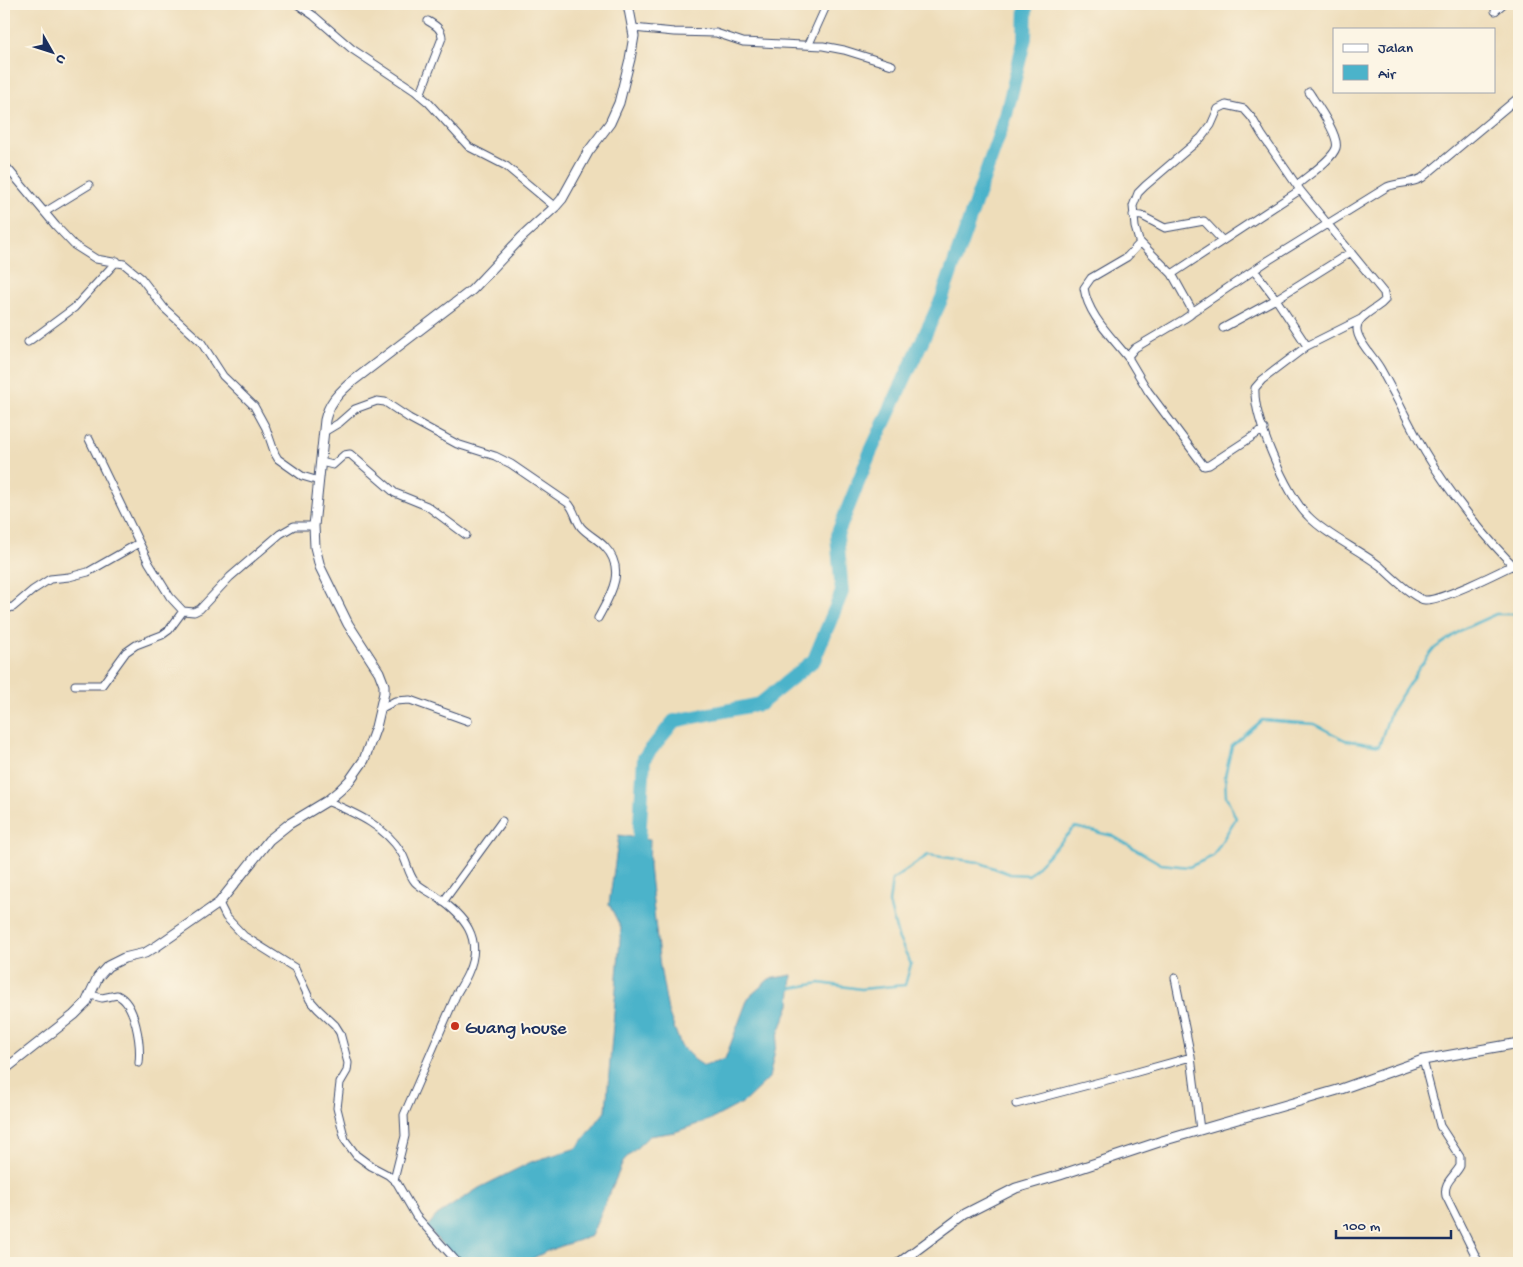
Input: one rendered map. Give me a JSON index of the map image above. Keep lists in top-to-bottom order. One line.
{"places":["Guang house"],"legend":["Jalan","Air"],"scale_bar":"100 m","north":"bottom right"}
